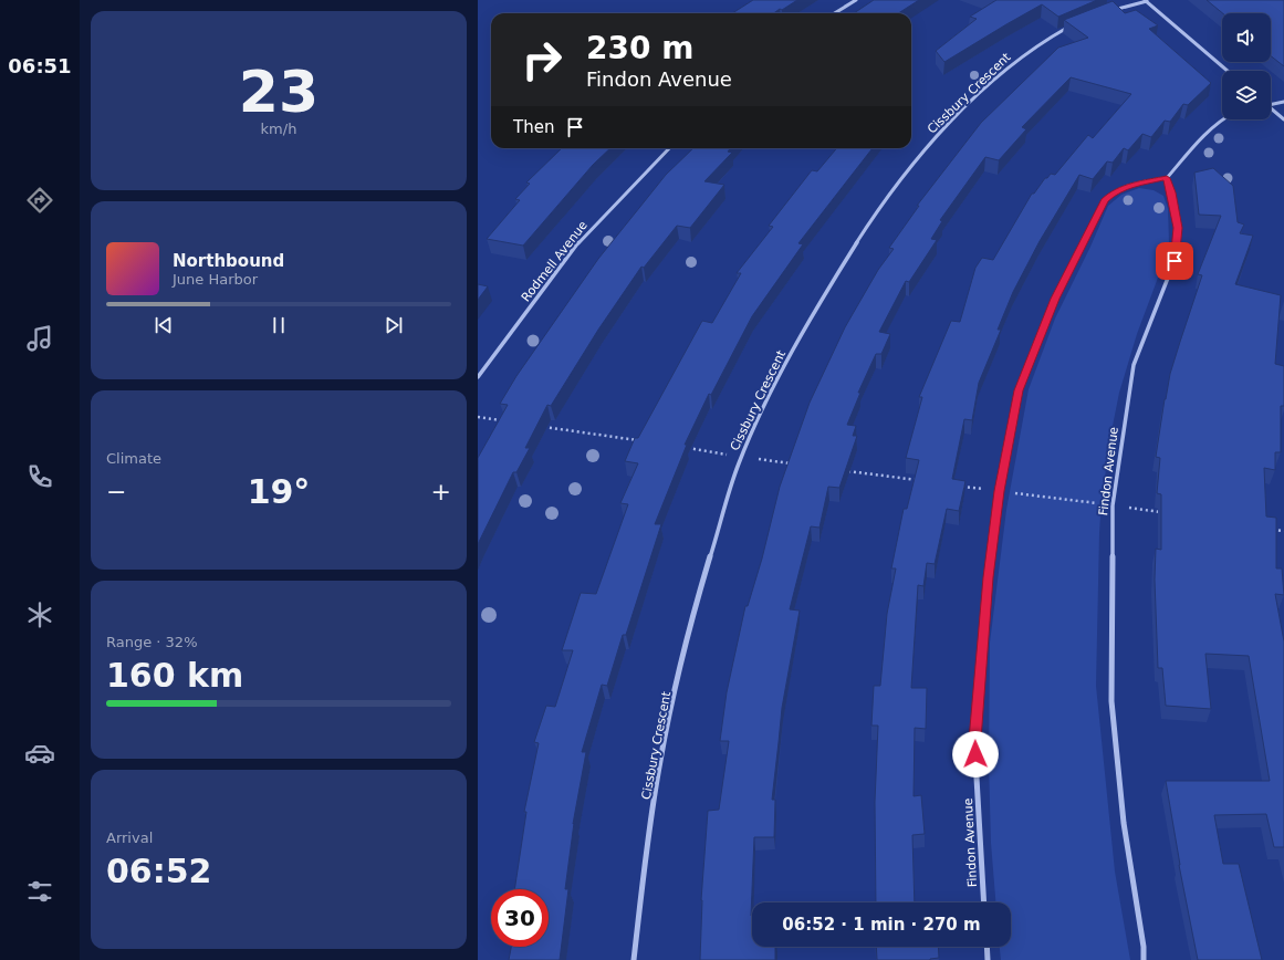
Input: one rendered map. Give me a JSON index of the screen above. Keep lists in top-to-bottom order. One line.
{"streets":{"street":["Cissbury Crescent","Rodmell Avenue","Findon Avenue"]},"page":{"tabs":"06:51","tile":[["23","km/h"],"Climate",["Range · 32%","160 km"],["Arrival","06:52"]],"turn":["230 m","Findon Avenue"],"then":"Then","song":["Northbound","June Harbor"],"heat":["−","19°","+"],"limit":"30","trip":"06:52 · 1 min · 270 m"}}
